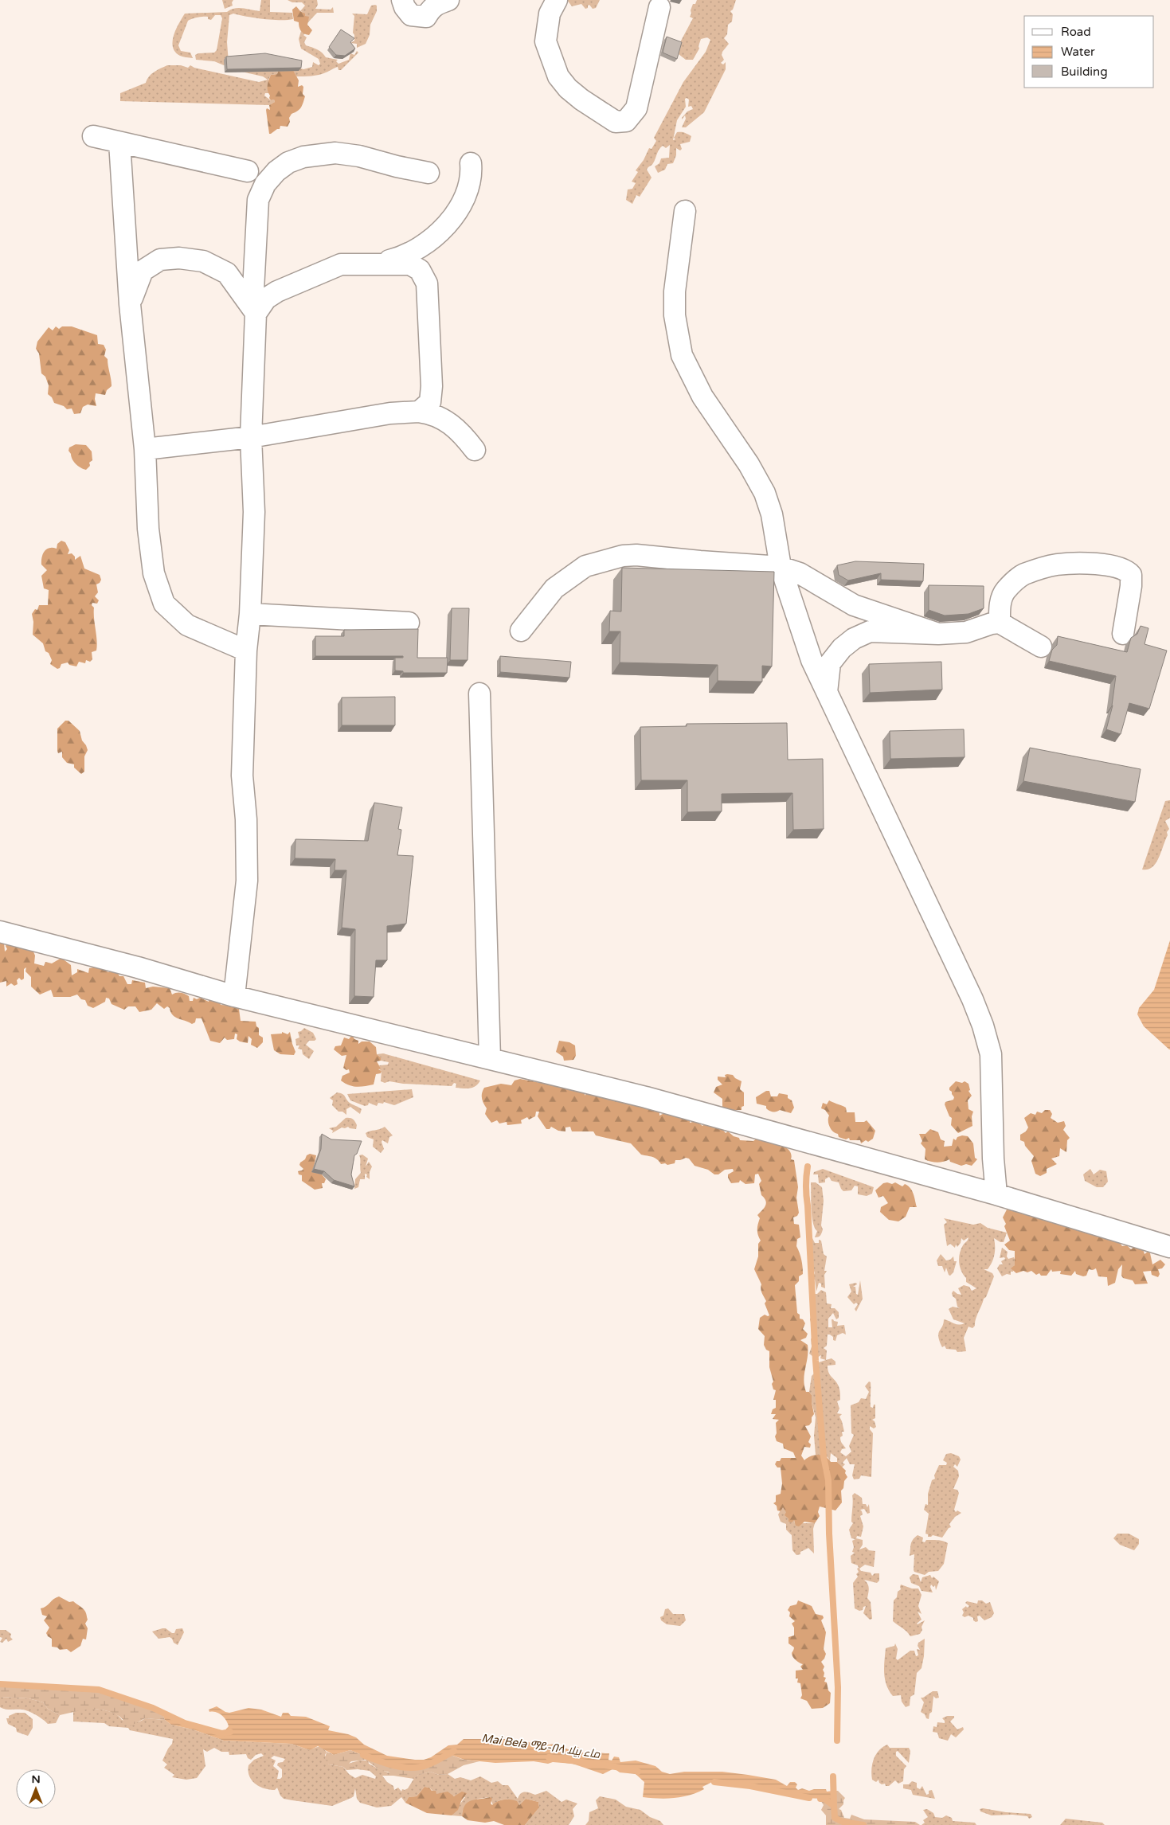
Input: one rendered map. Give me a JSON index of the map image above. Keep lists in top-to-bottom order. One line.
{"water":["Mai Bela ማይ-በላ ماء بيلا"],"legend":["Road","Water","Building"],"north":"top"}
